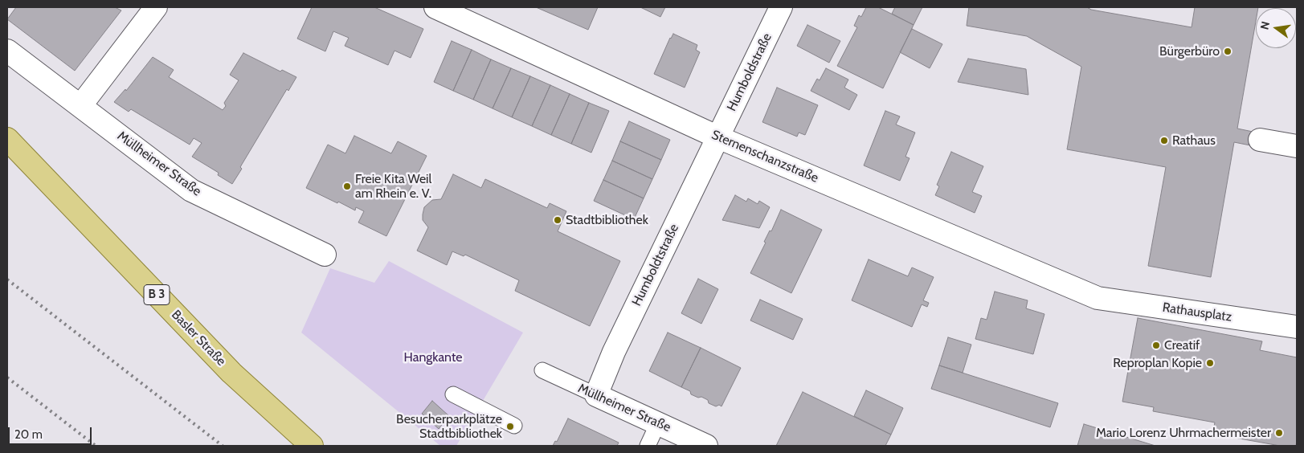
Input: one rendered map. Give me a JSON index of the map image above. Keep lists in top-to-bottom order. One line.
{"streets":{"main road":["B 3","Basler Straße"],"street":["Humboldstraße","Sternenschanzstraße","Müllheimer Straße","Humboldtstraße","Rathausplatz"]},"crossings":[["Humboldstraße","Sternenschanzstraße"],["Humboldstraße","Humboldtstraße"],["Sternenschanzstraße","Humboldtstraße"],["Sternenschanzstraße","Rathausplatz"],["Müllheimer Straße","Humboldtstraße"]],"parks":["Hangkante"],"places":["Bürgerbüro","Rathaus","Freie Kita Weil am Rhein e. V.","Stadtbibliothek","Creatif","Reproplan Kopie","Besucherparkplätze Stadtbibliothek","Mario Lorenz Uhrmachermeister"],"scale_bar":"20 m","north":"left"}
